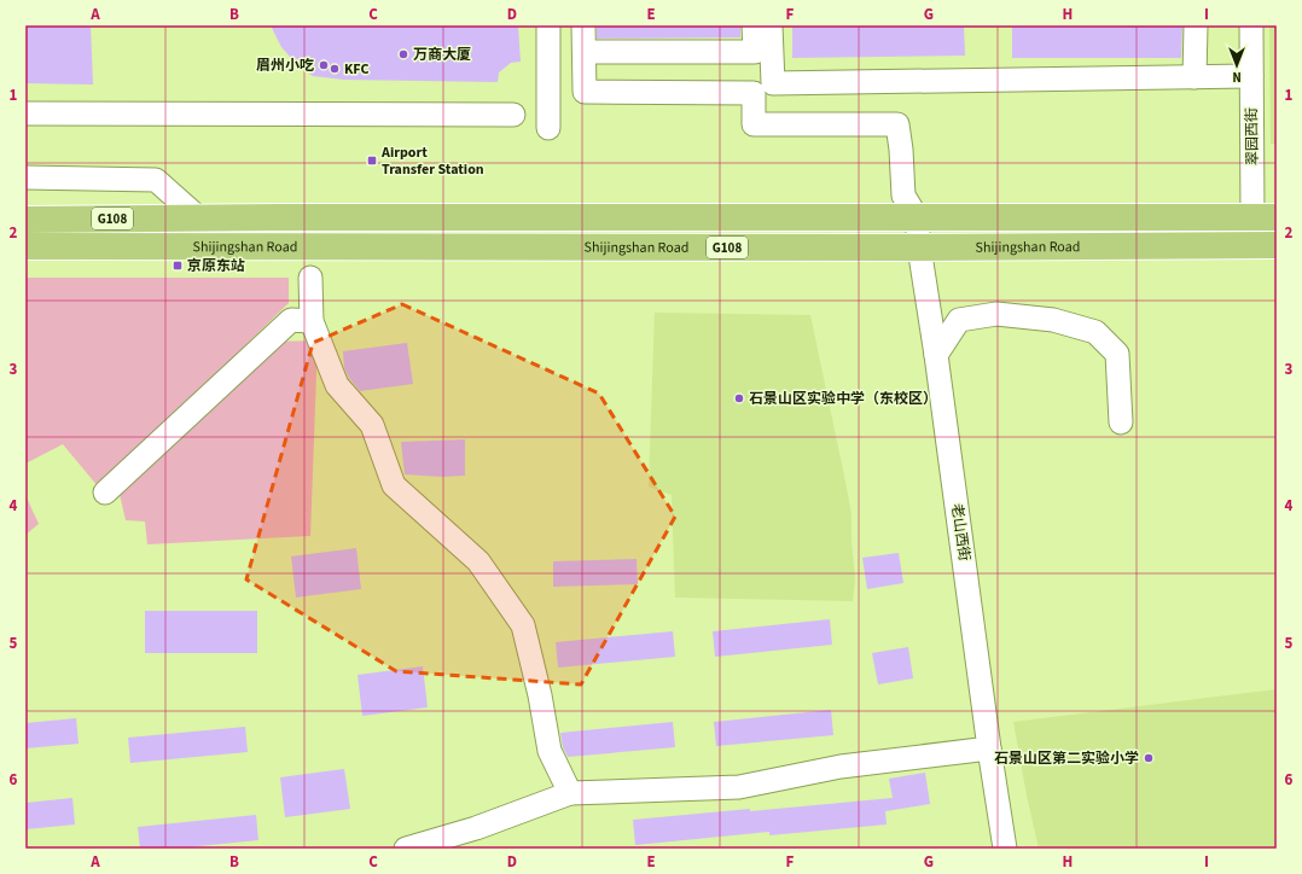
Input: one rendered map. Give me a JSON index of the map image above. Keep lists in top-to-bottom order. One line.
{"streets":{"highway":["G108","Shijingshan Road"],"street":["翠园西街","老山西街"]},"crossings":[["翠园西街","Shijingshan Road"],["Shijingshan Road","老山西街"]],"places":{"other":["万商大厦","眉州小吃","KFC","石景山区实验中学（东校区）","石景山区第二实验小学"],"transit":["Airport Transfer Station","京原东站"]},"north":"bottom","grid":{"columns":["A","B","C","D","E","F","G","H","I"],"rows":["1","2","3","4","5","6"]}}
